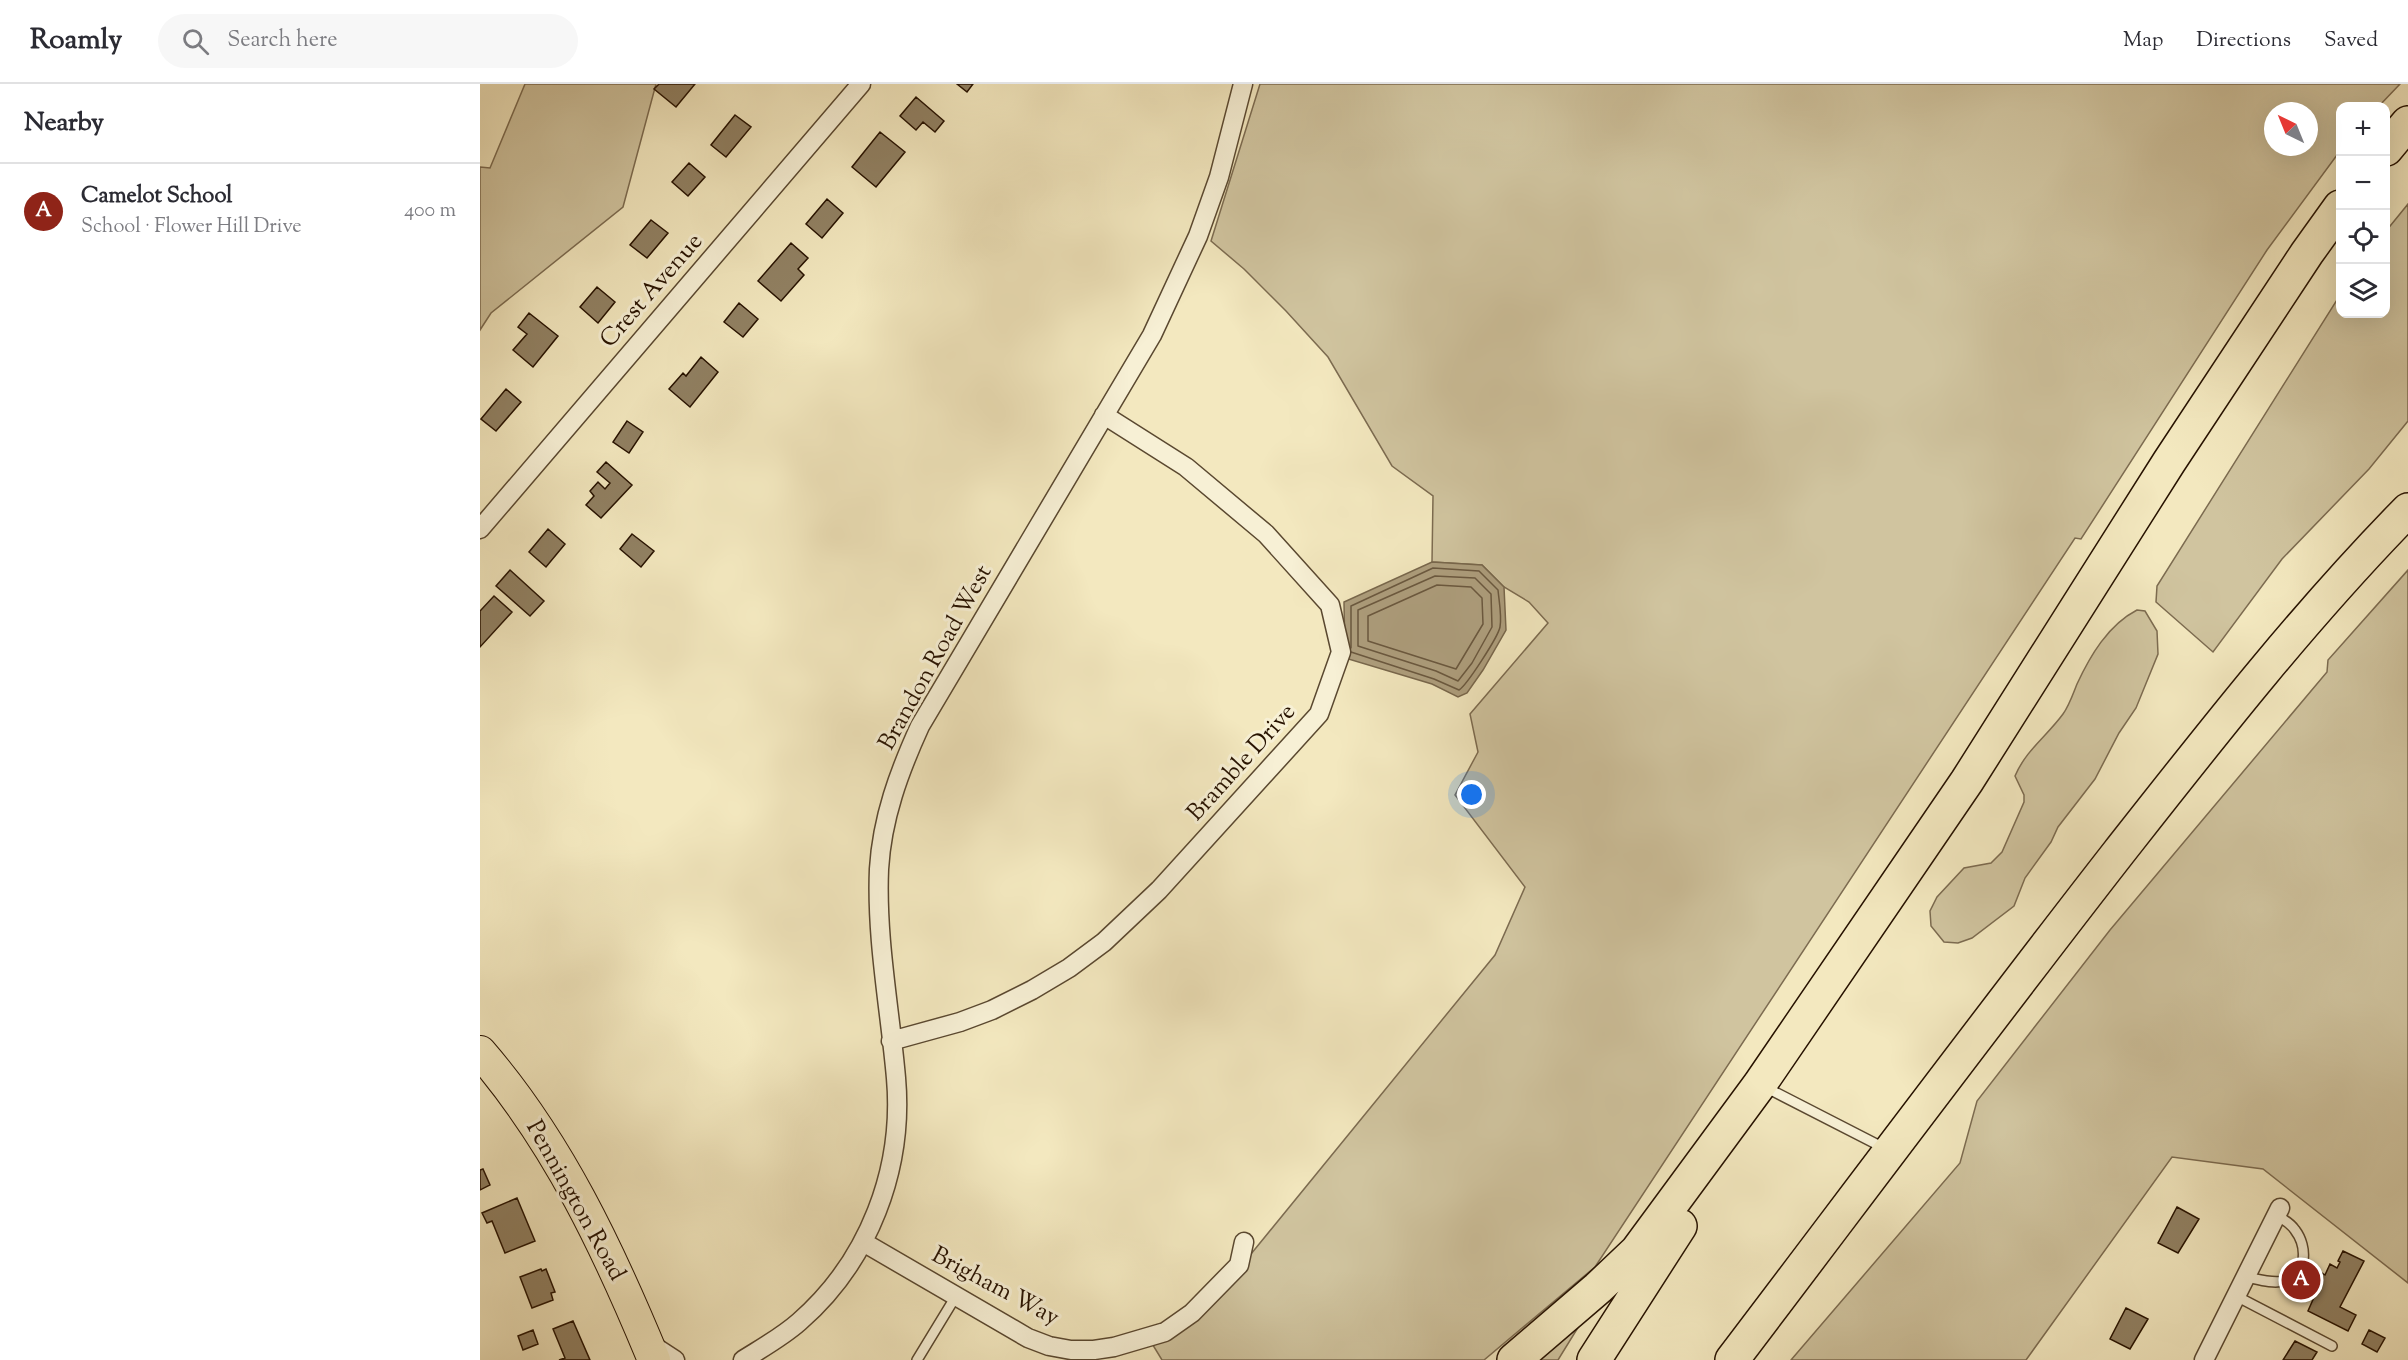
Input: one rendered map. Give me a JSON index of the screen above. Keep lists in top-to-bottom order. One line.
{"streets":{"highway":["Pennington Road"],"street":["Crest Avenue","Brandon Road West","Bramble Drive","Brigham Way"]},"crossings":[["Brandon Road West","Bramble Drive"],["Brandon Road West","Brigham Way"]],"north":"top left","page":{"header":"Roamly","search":"Search here","nav":["Map","Directions","Saved"],"heading":"Nearby","map_buttons":["+","−"],"list":[{"mark":"A","name":"Camelot School","note":"School · Flower Hill Drive","value":"400 m"}],"pins":"A"}}
